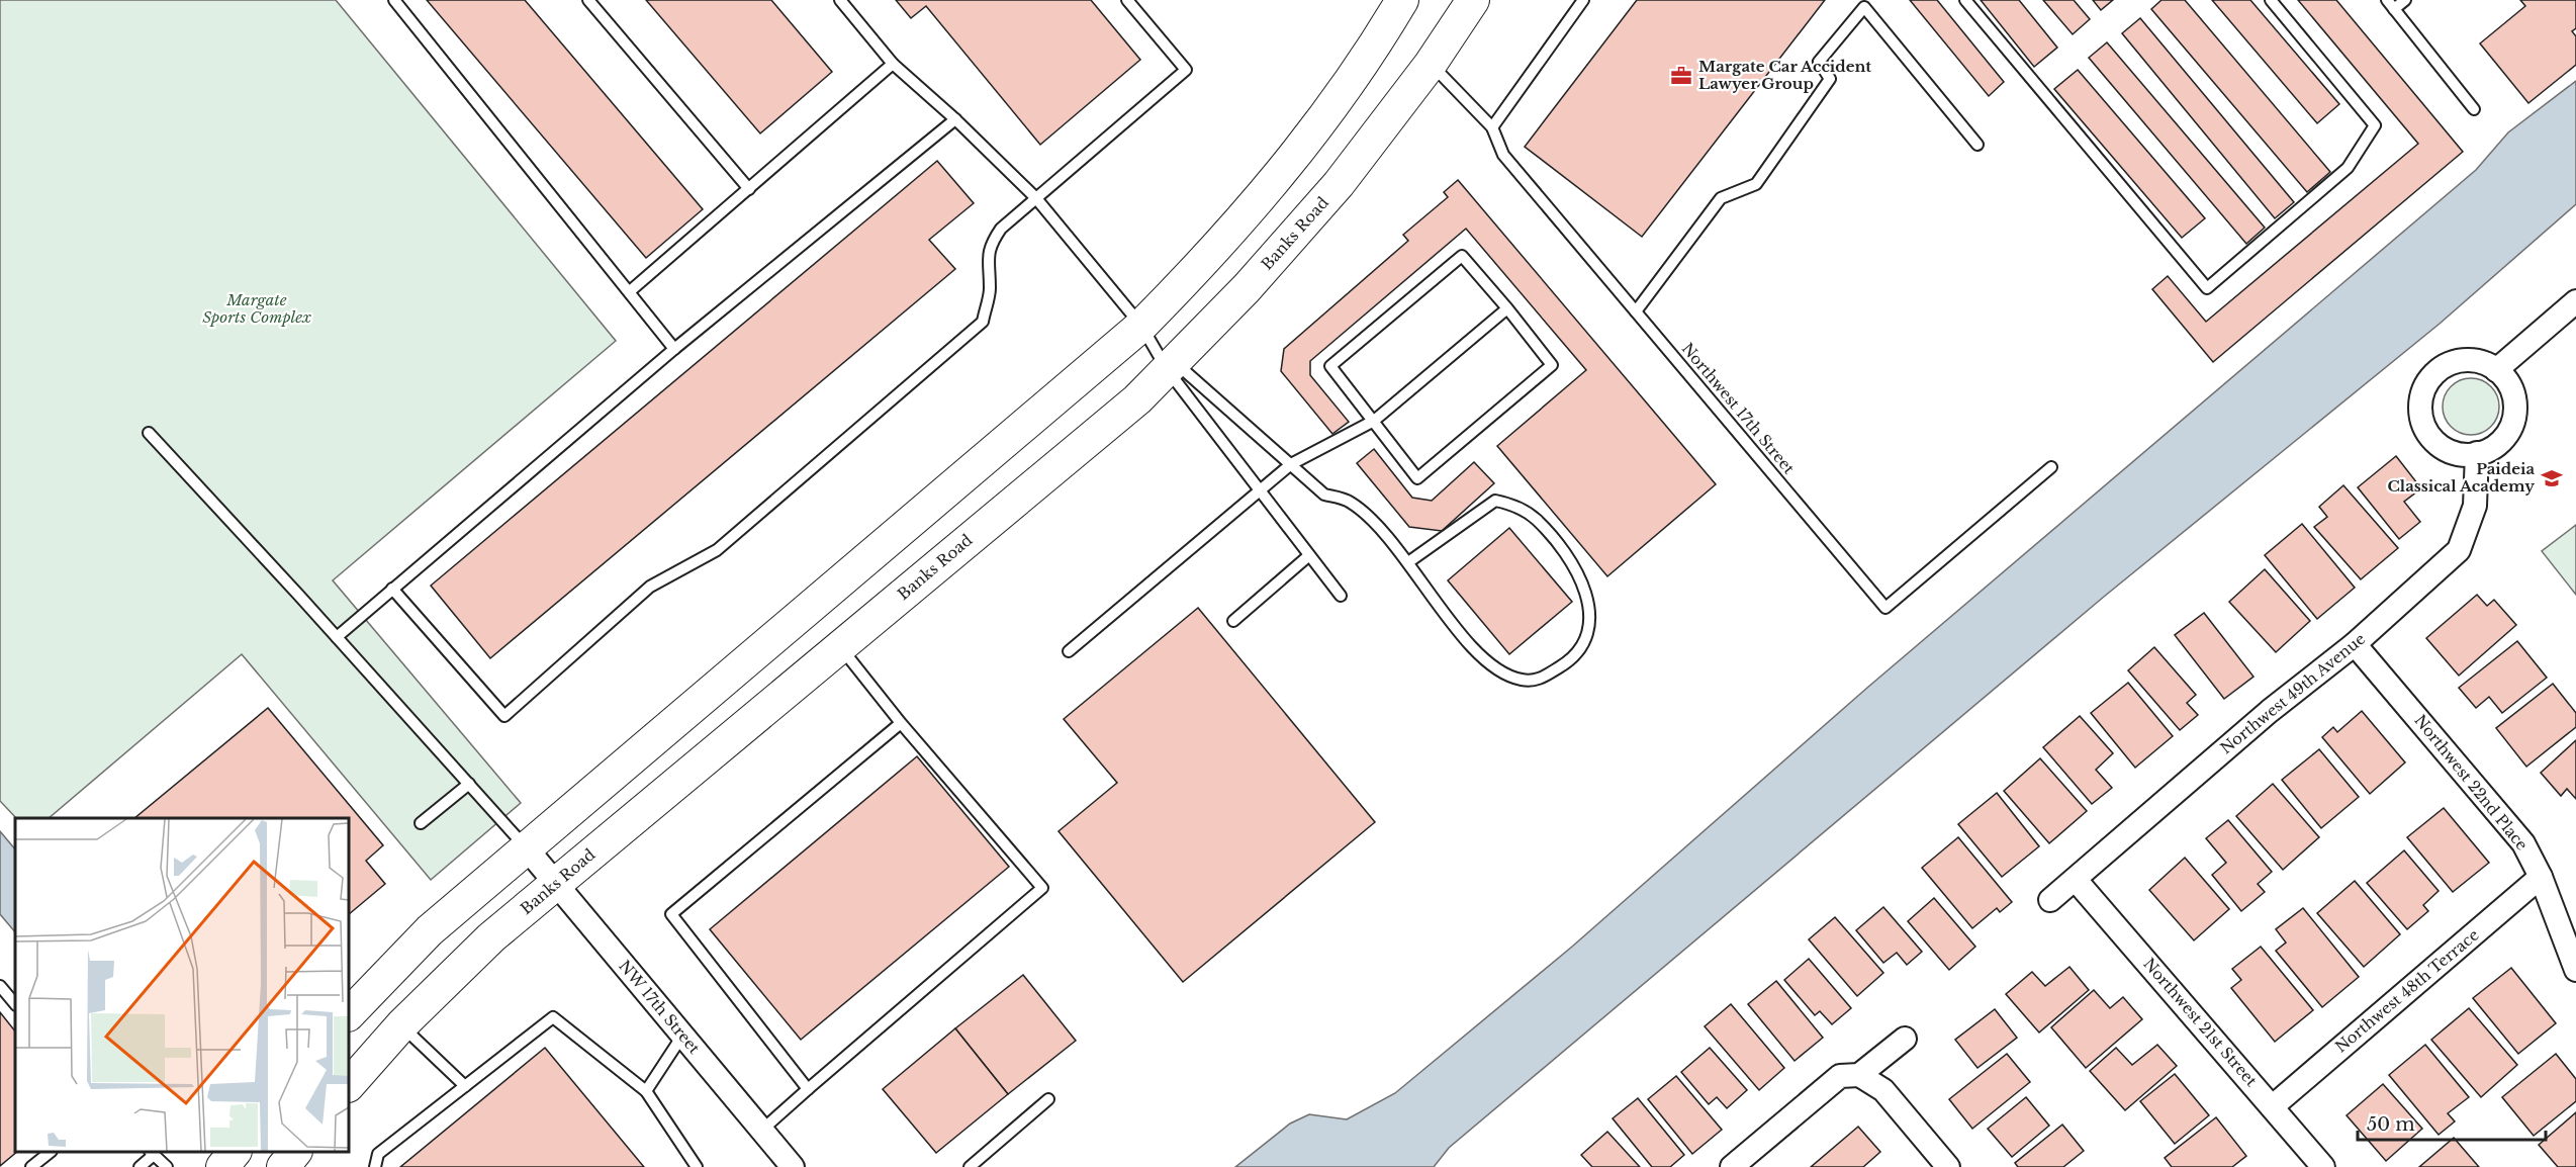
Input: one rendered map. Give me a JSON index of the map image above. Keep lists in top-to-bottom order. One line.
{"streets":{"street":["Banks Road","Northwest 49th Avenue","Northwest 22nd Place","Northwest 48th Terrace","NW 17th Street","Northwest 21st Street"],"lane":["Northwest 17th Street"]},"crossings":[["Banks Road","Northwest 17th Street"],["Banks Road","NW 17th Street"],["Northwest 49th Avenue","Northwest 22nd Place"],["Northwest 49th Avenue","Northwest 21st Street"],["Northwest 22nd Place","Northwest 48th Terrace"],["Northwest 48th Terrace","Northwest 21st Street"]],"parks":["Margate Sports Complex"],"places":{"office":["Margate Car Accident Lawyer Group"],"school or university":["Paideia Classical Academy"]},"scale_bar":"50 m"}
